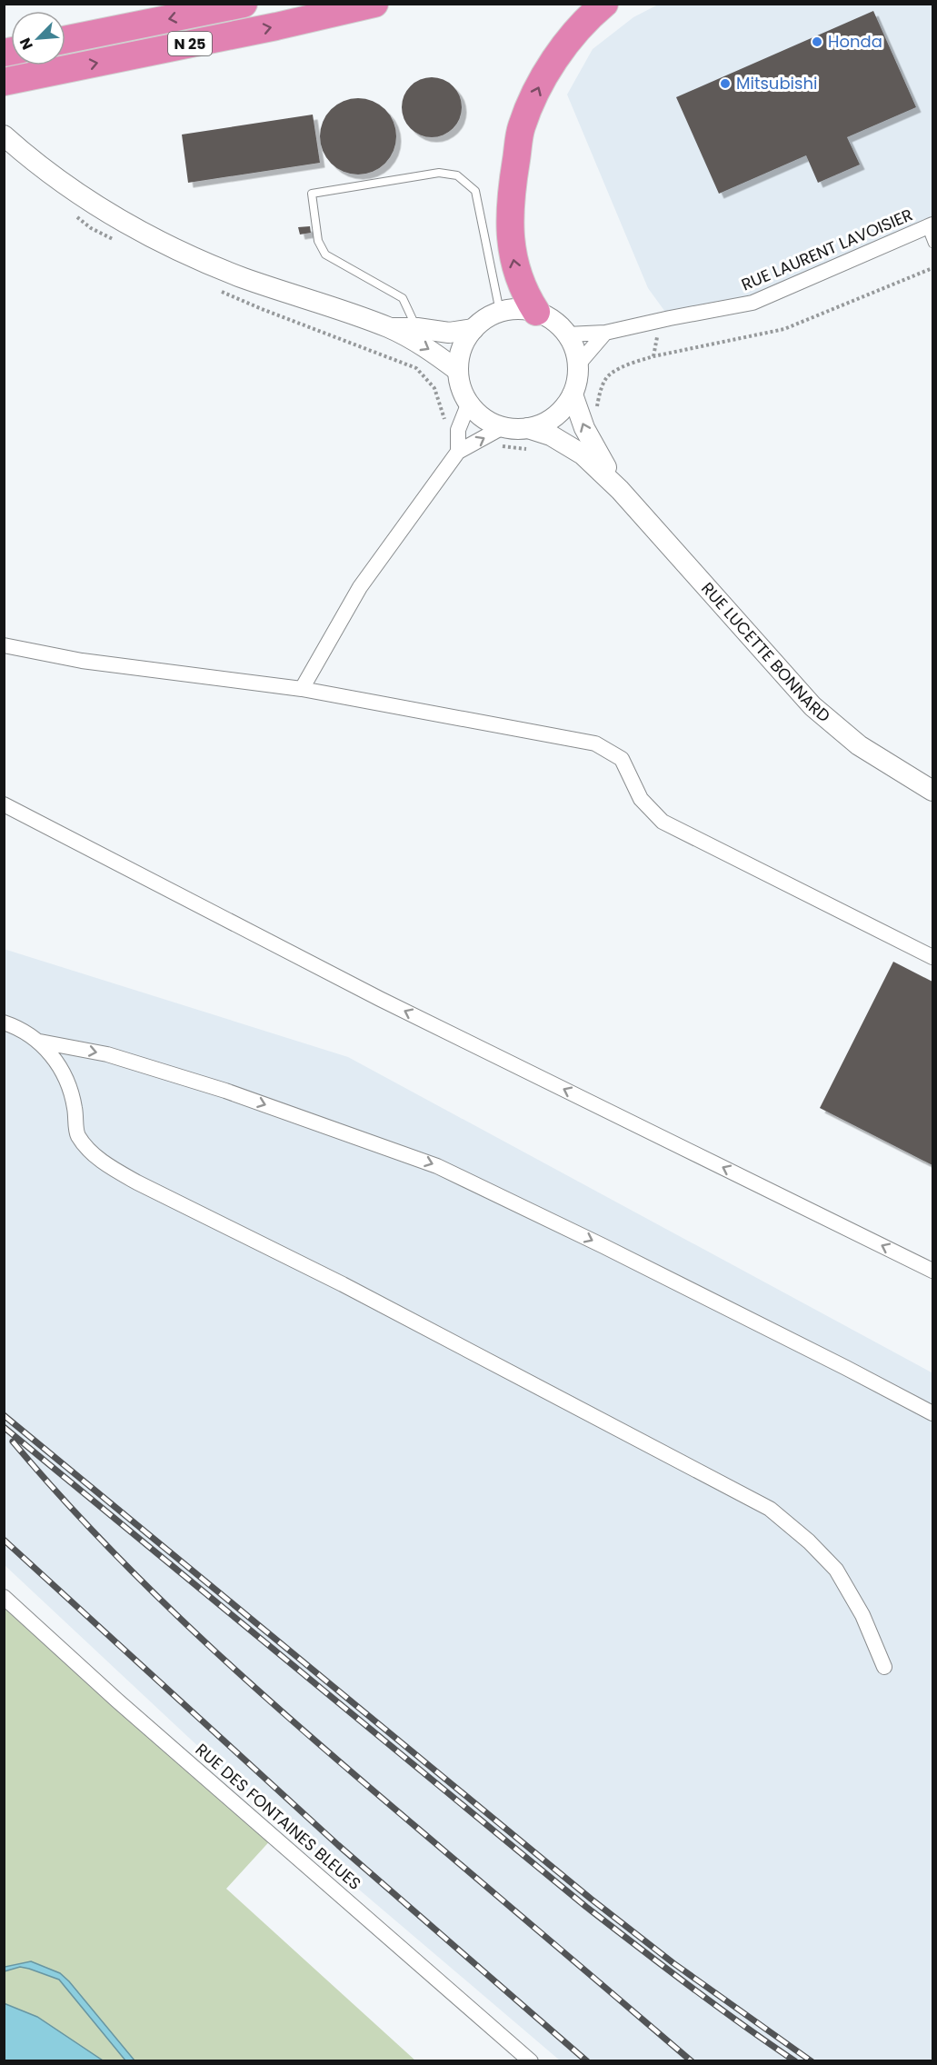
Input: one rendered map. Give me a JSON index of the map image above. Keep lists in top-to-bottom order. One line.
{"streets":{"highway":["N 25"],"street":["RUE LAURENT LAVOISIER","RUE LUCETTE BONNARD","RUE DES FONTAINES BLEUES"]},"crossings":[["RUE LAURENT LAVOISIER","RUE LUCETTE BONNARD"]],"places":["Honda","Mitsubishi"],"north":"bottom left"}
